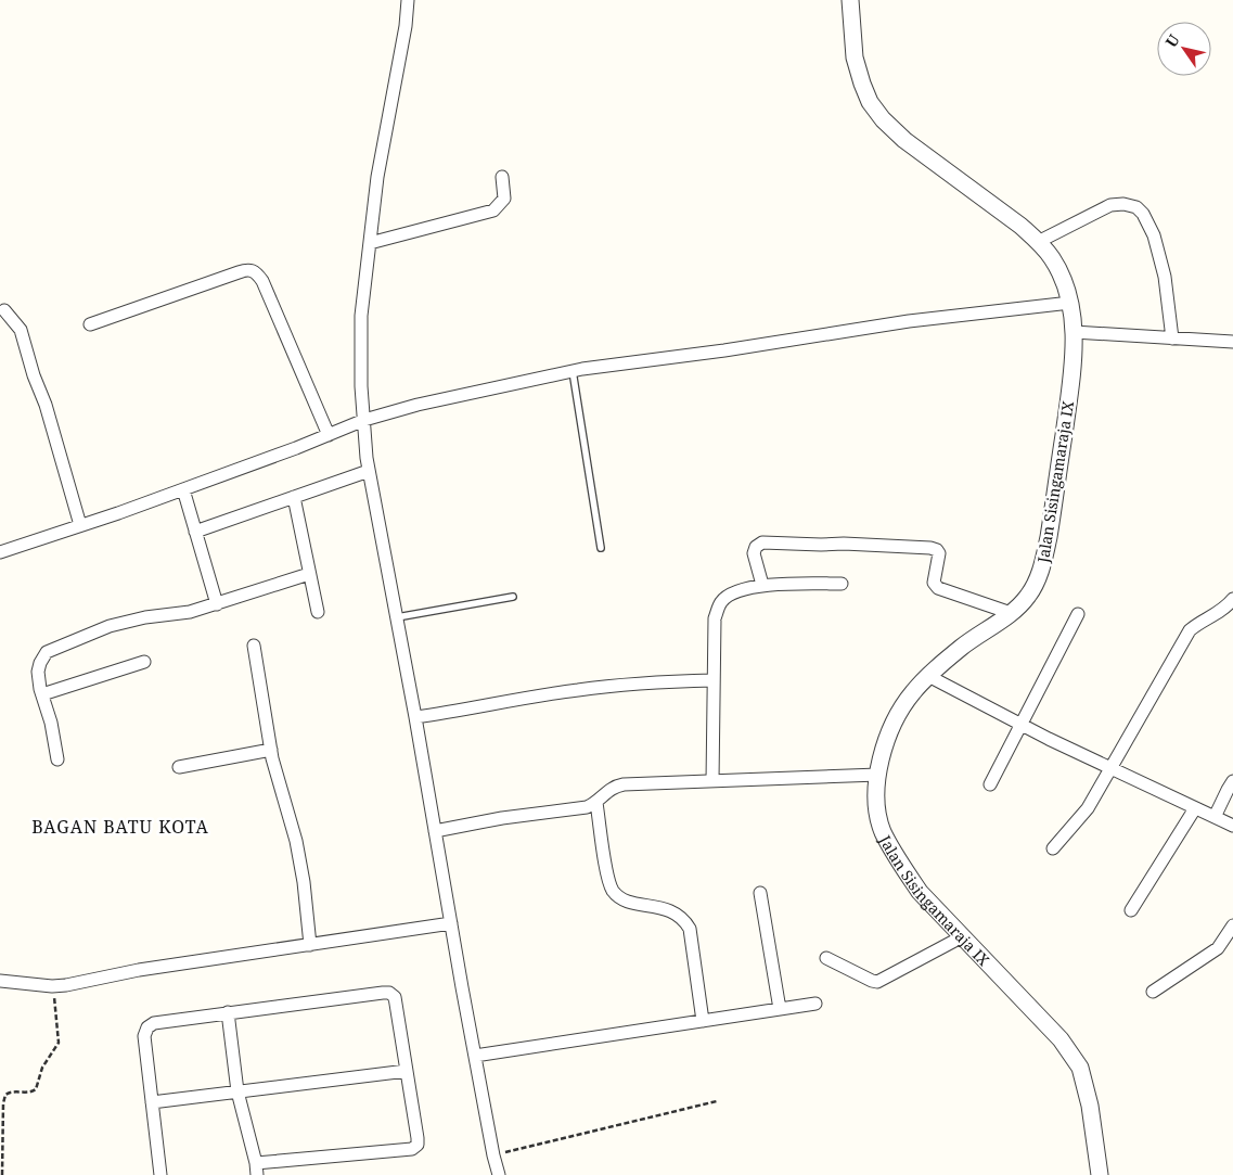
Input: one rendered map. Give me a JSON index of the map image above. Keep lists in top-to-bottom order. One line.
{"streets":{"street":["Jalan Sisingamaraja IX"]},"districts":["BAGAN BATU KOTA"],"north":"top left"}
